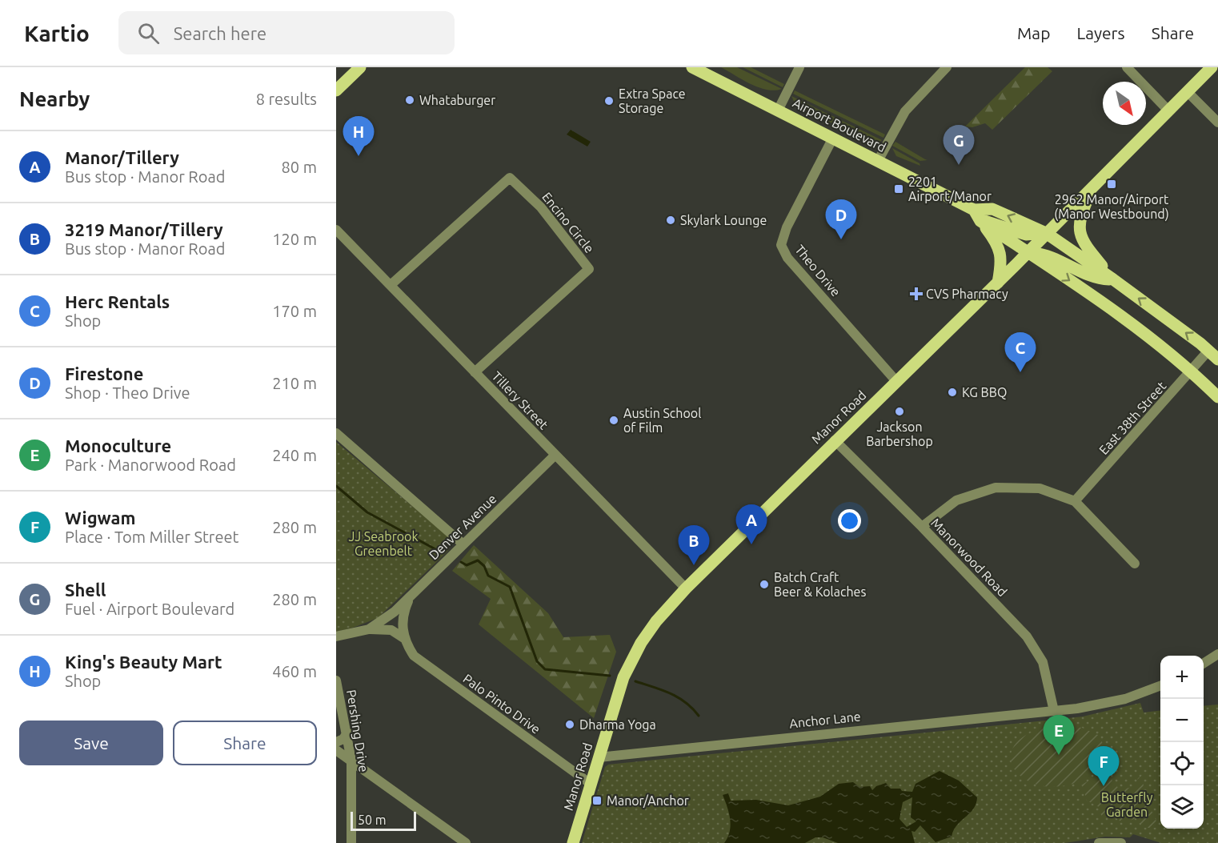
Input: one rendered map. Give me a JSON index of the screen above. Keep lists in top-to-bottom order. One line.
{"streets":{"main road":["Airport Boulevard","Manor Road"],"street":["Encino Circle","Theo Drive","Tillery Street","East 38th Street","Denver Avenue","Manorwood Road","Palo Pinto Drive","Anchor Lane","Pershing Drive"]},"crossings":[["Airport Boulevard","Theo Drive"],["Airport Boulevard","Manor Road"],["Airport Boulevard","East 38th Street"],["Encino Circle","Tillery Street"],["Theo Drive","Manor Road"],["Tillery Street","Manor Road"],["Tillery Street","Denver Avenue"],["Manor Road","Manorwood Road"],["Manor Road","Palo Pinto Drive"],["Manor Road","Anchor Lane"],["Manorwood Road","Anchor Lane"]],"parks":["JJ Seabrook Greenbelt","Butterfly Garden"],"places":{"other":["Whataburger","Extra Space Storage","Skylark Lounge","KG BBQ","Jackson Barbershop","Austin School of Film","Batch Craft Beer & Kolaches","Dharma Yoga"],"transit":["2962 Manor/Airport (Manor Westbound)","2201 Airport/Manor","Manor/Anchor"],"health":["CVS Pharmacy"]},"scale_bar":"50 m","north":"bottom right","page":{"header":"Kartio","search":"Search here","nav":["Map","Layers","Share"],"heading":["Nearby","8 results"],"pins":["H","G","D","C","A","B","E","F"],"list":[{"mark":"A","name":"Manor/Tillery","note":"Bus stop · Manor Road","value":"80 m"},{"mark":"B","name":"3219 Manor/Tillery","note":"Bus stop · Manor Road","value":"120 m"},{"mark":"C","name":"Herc Rentals","note":"Shop","value":"170 m"},{"mark":"D","name":"Firestone","note":"Shop · Theo Drive","value":"210 m"},{"mark":"E","name":"Monoculture","note":"Park · Manorwood Road","value":"240 m"},{"mark":"F","name":"Wigwam","note":"Place · Tom Miller Street","value":"280 m"},{"mark":"G","name":"Shell","note":"Fuel · Airport Boulevard","value":"280 m"},{"mark":"H","name":"King's Beauty Mart","note":"Shop","value":"460 m"}],"map_buttons":["+","−"],"buttons":["Save","Share"],"scale":"50 m"}}
